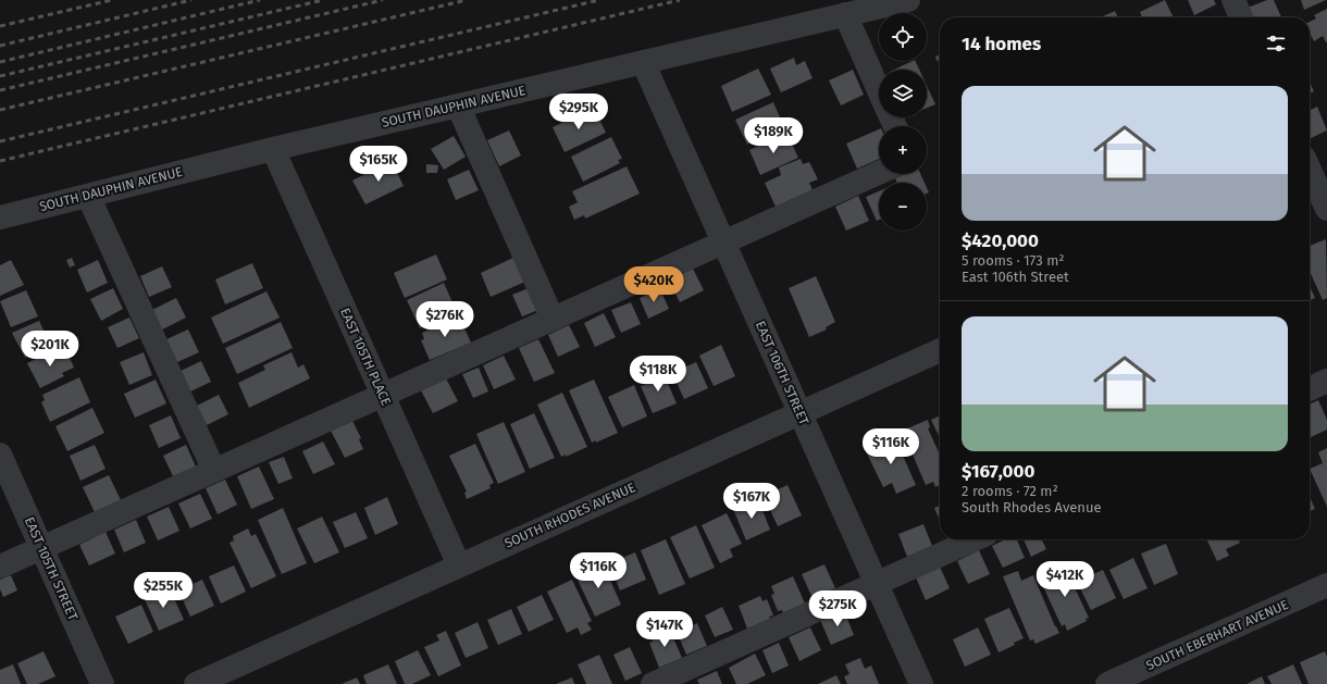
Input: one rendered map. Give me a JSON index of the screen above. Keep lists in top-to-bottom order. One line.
{"streets":{"street":["SOUTH DAUPHIN AVENUE","EAST 105TH PLACE","EAST 106TH STREET","SOUTH RHODES AVENUE","EAST 105TH STREET","SOUTH EBERHART AVENUE"]},"crossings":[["SOUTH DAUPHIN AVENUE","EAST 105TH PLACE"],["SOUTH DAUPHIN AVENUE","EAST 106TH STREET"],["EAST 105TH PLACE","SOUTH RHODES AVENUE"],["EAST 106TH STREET","SOUTH RHODES AVENUE"]],"page":{"map_buttons":["+","−"],"heading":"14 homes","list":[{"name":"$420,000","note":"5 rooms · 173 m² · East 106th Street"},{"name":"$167,000","note":"2 rooms · 72 m² · South Rhodes Avenue"}],"price":["$295K","$189K","$165K","$420K","$276K","$201K","$118K","$116K","$167K","$116K","$412K","$255K","$275K","$147K"]}}
